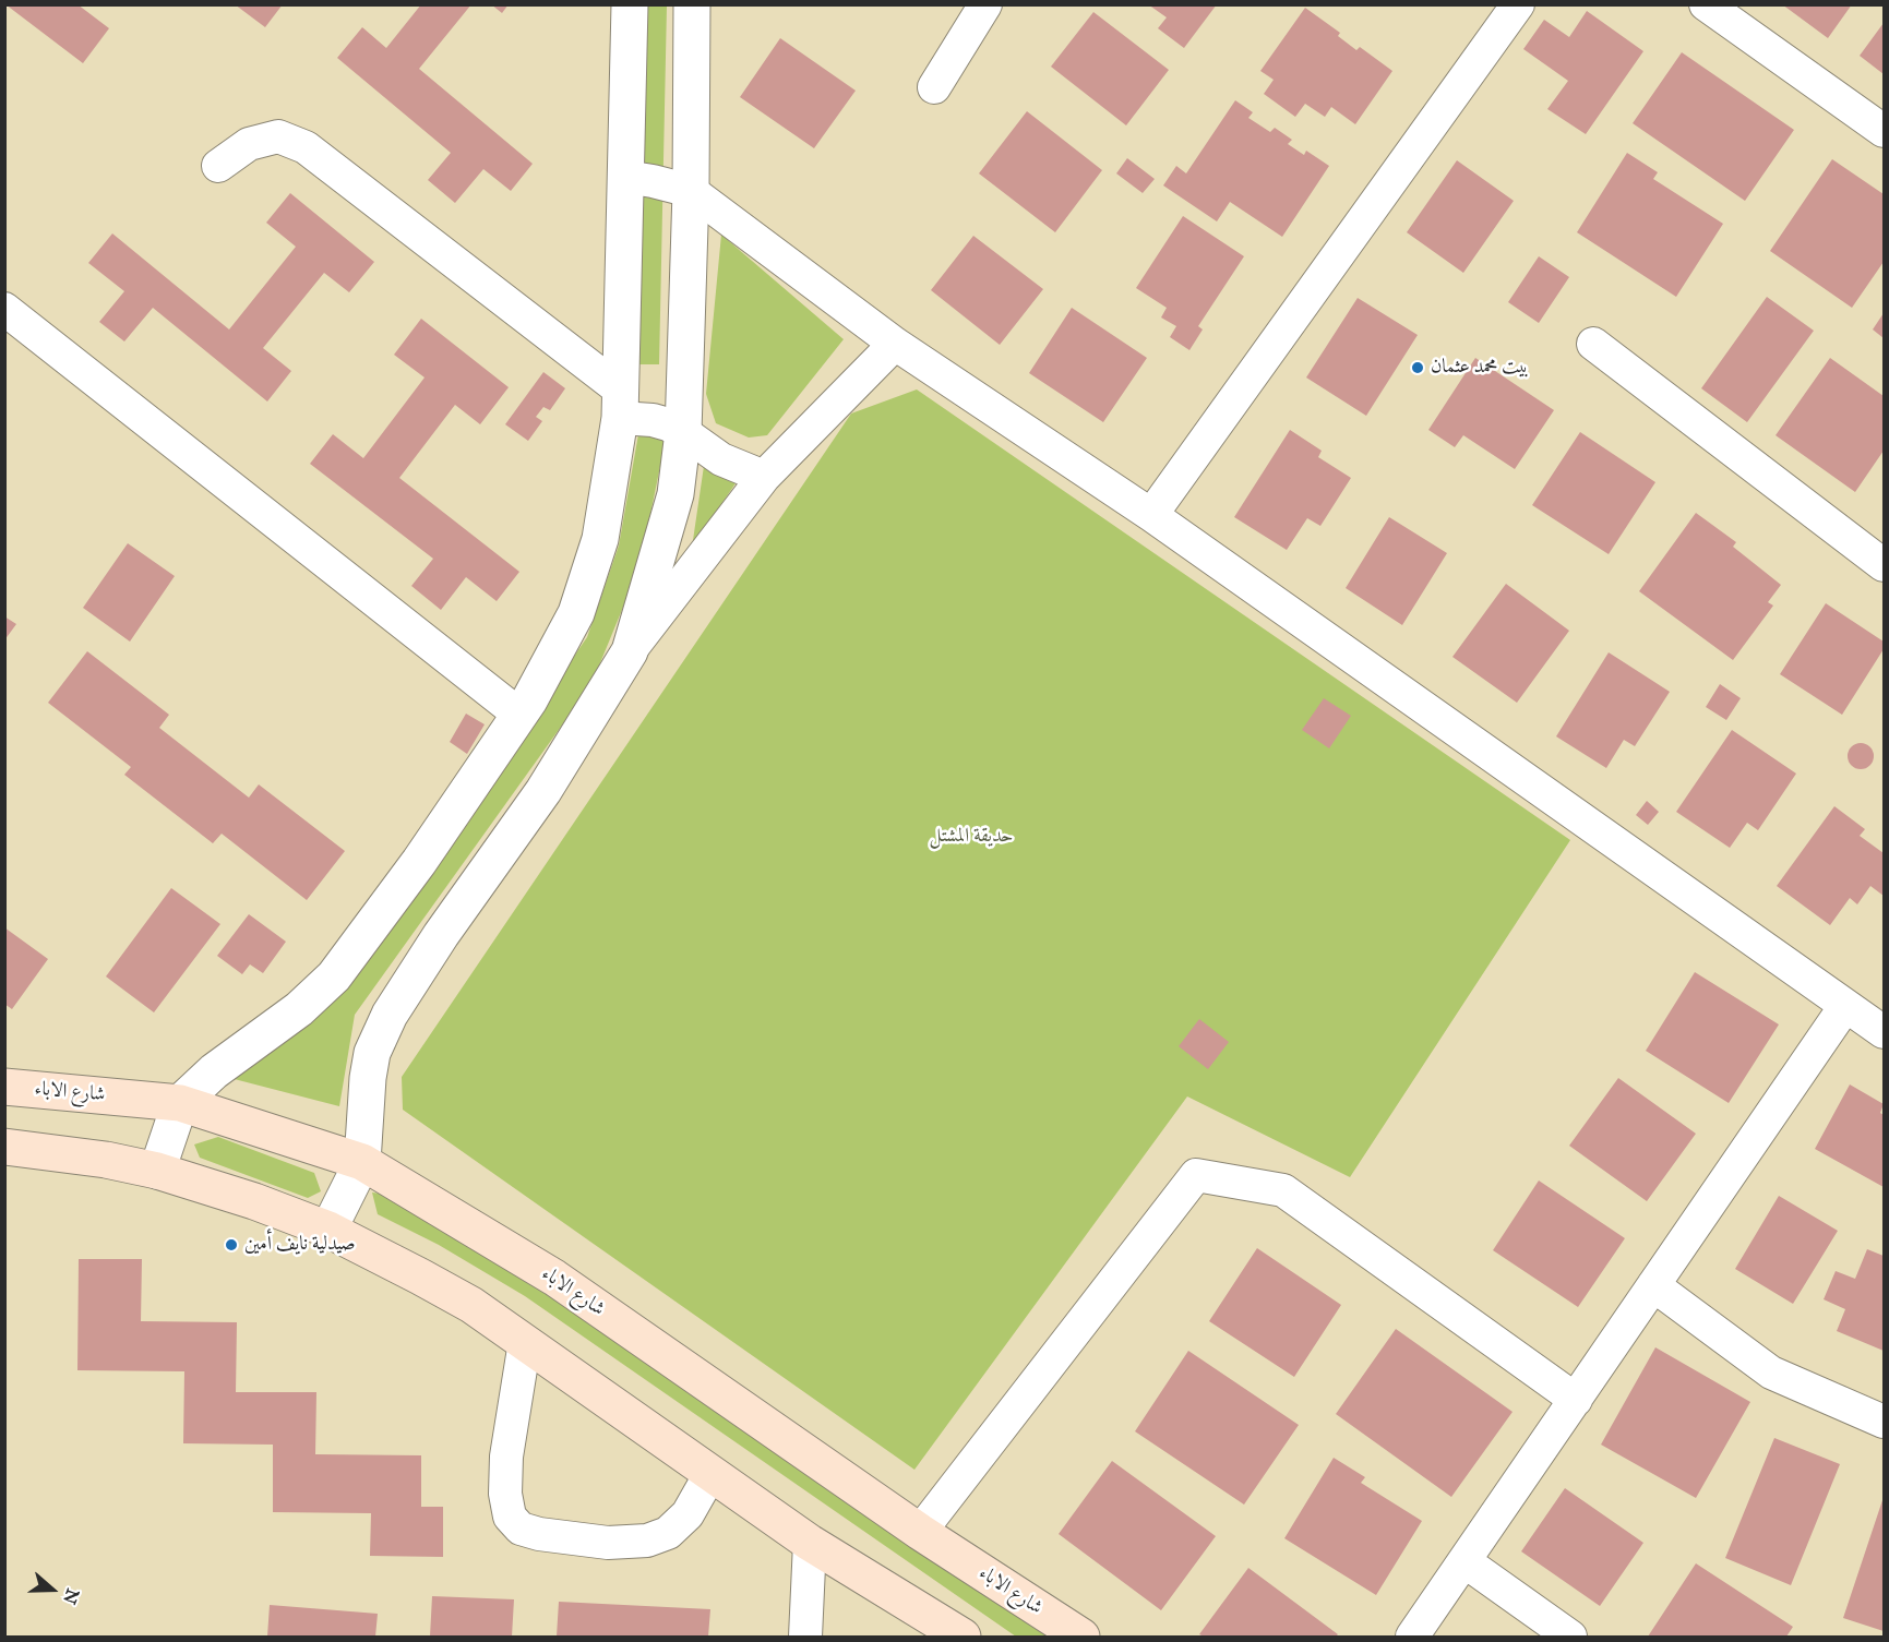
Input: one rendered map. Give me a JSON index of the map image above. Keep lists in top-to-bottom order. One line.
{"streets":{"main road":["شارع الاباء"]},"parks":["حديقة المشتل"],"places":["بيت محمد عثمان","صيدلية نايف أمين"],"north":"right"}
